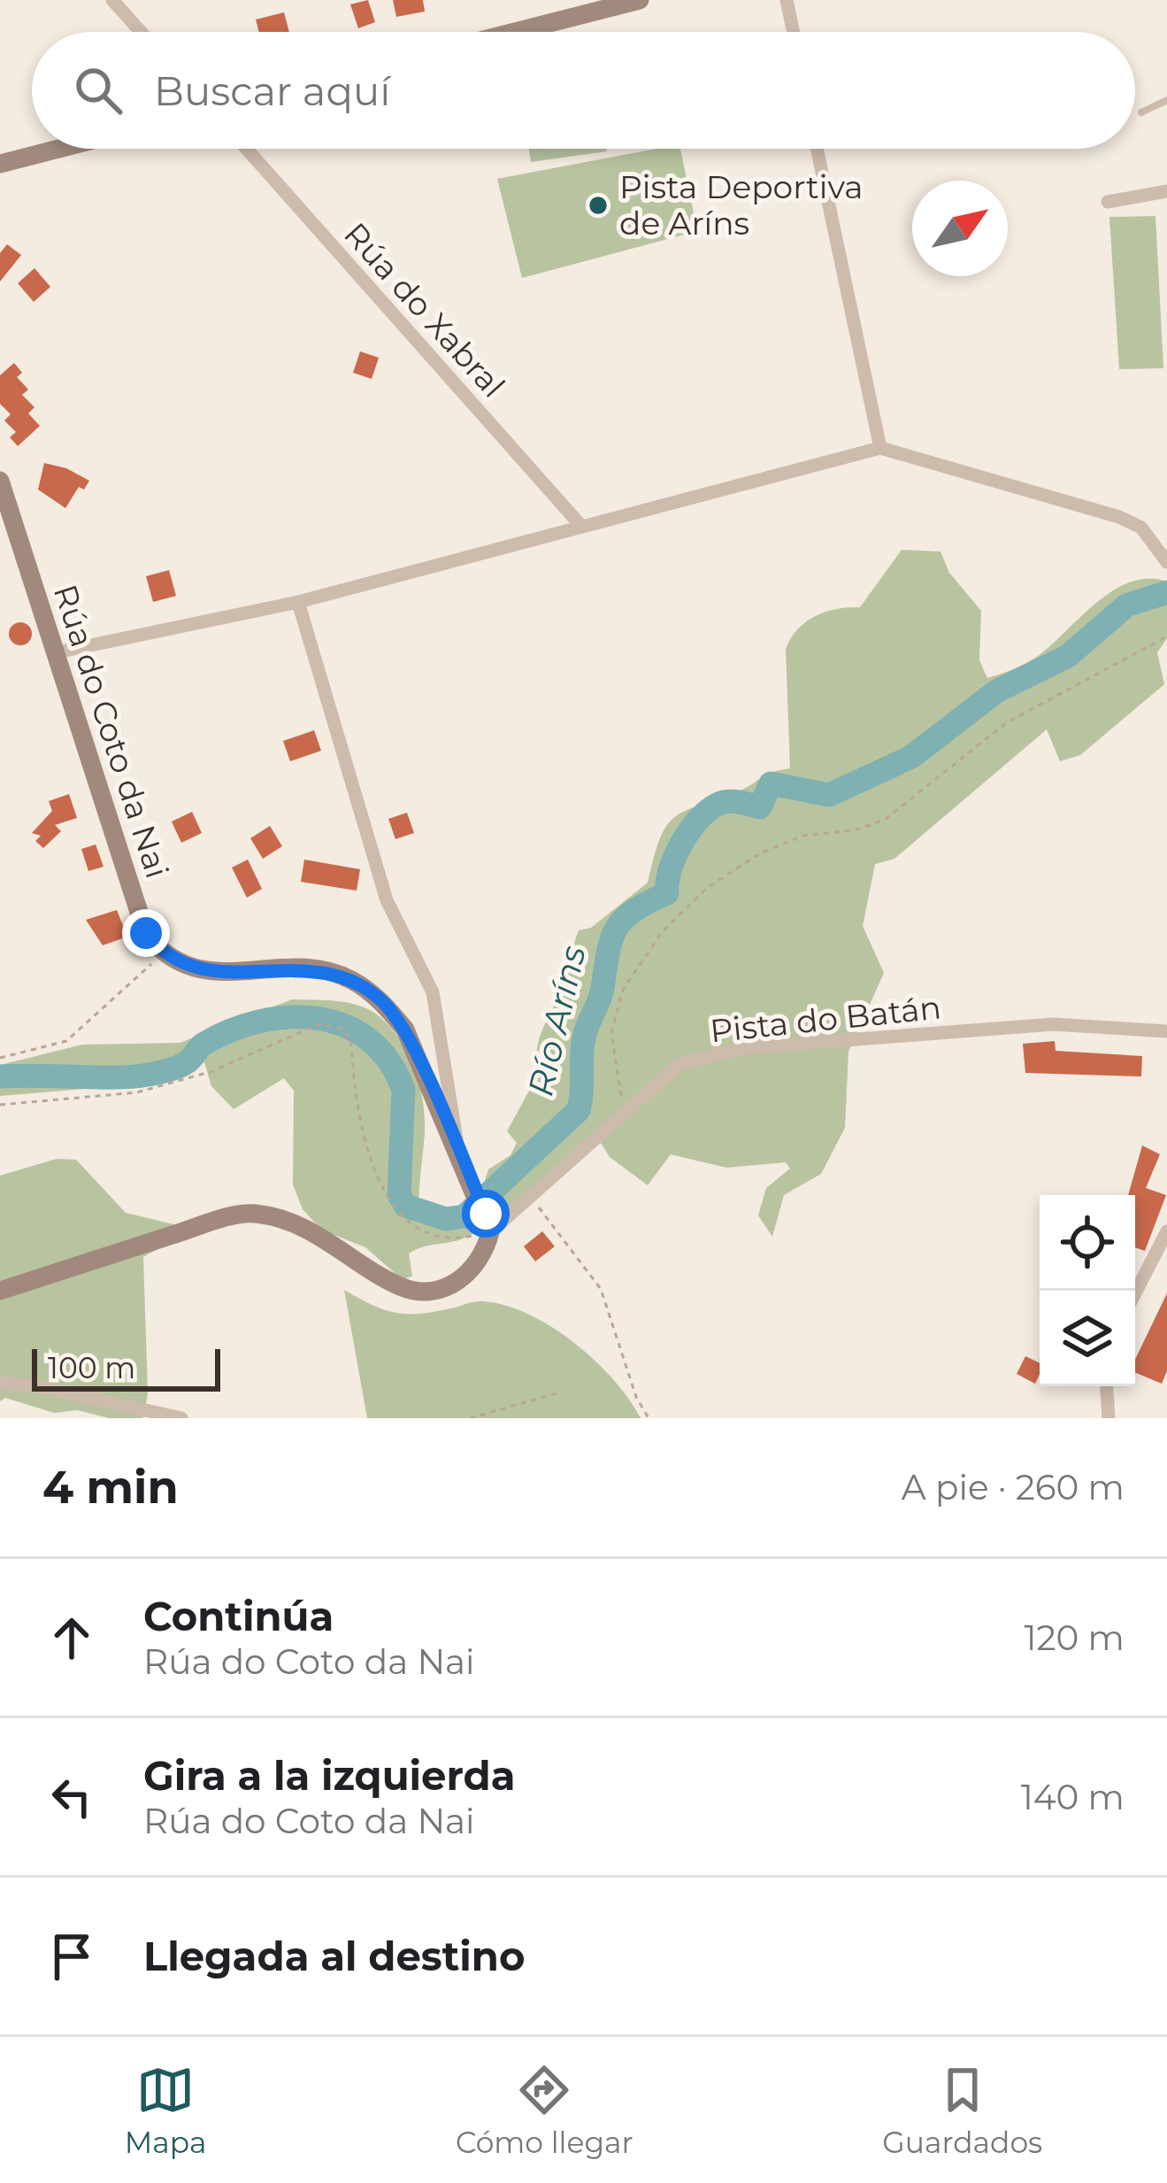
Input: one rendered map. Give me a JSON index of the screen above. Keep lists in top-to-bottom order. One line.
{"streets":{"street":["Rúa do Xabral","Rúa do Coto da Nai","Pista do Batán"]},"water":["Río Aríns"],"places":["Pista Deportiva de Aríns"],"scale_bar":"100 m","north":"top right","page":{"search":"Buscar aquí","scale":"100 m","heading":["4 min","A pie · 260 m"],"list":[["Continúa","Rúa do Coto da Nai","120 m"],["Gira a la izquierda","Rúa do Coto da Nai","140 m"],"Llegada al destino"],"nav":["Mapa","Cómo llegar","Guardados"]}}
